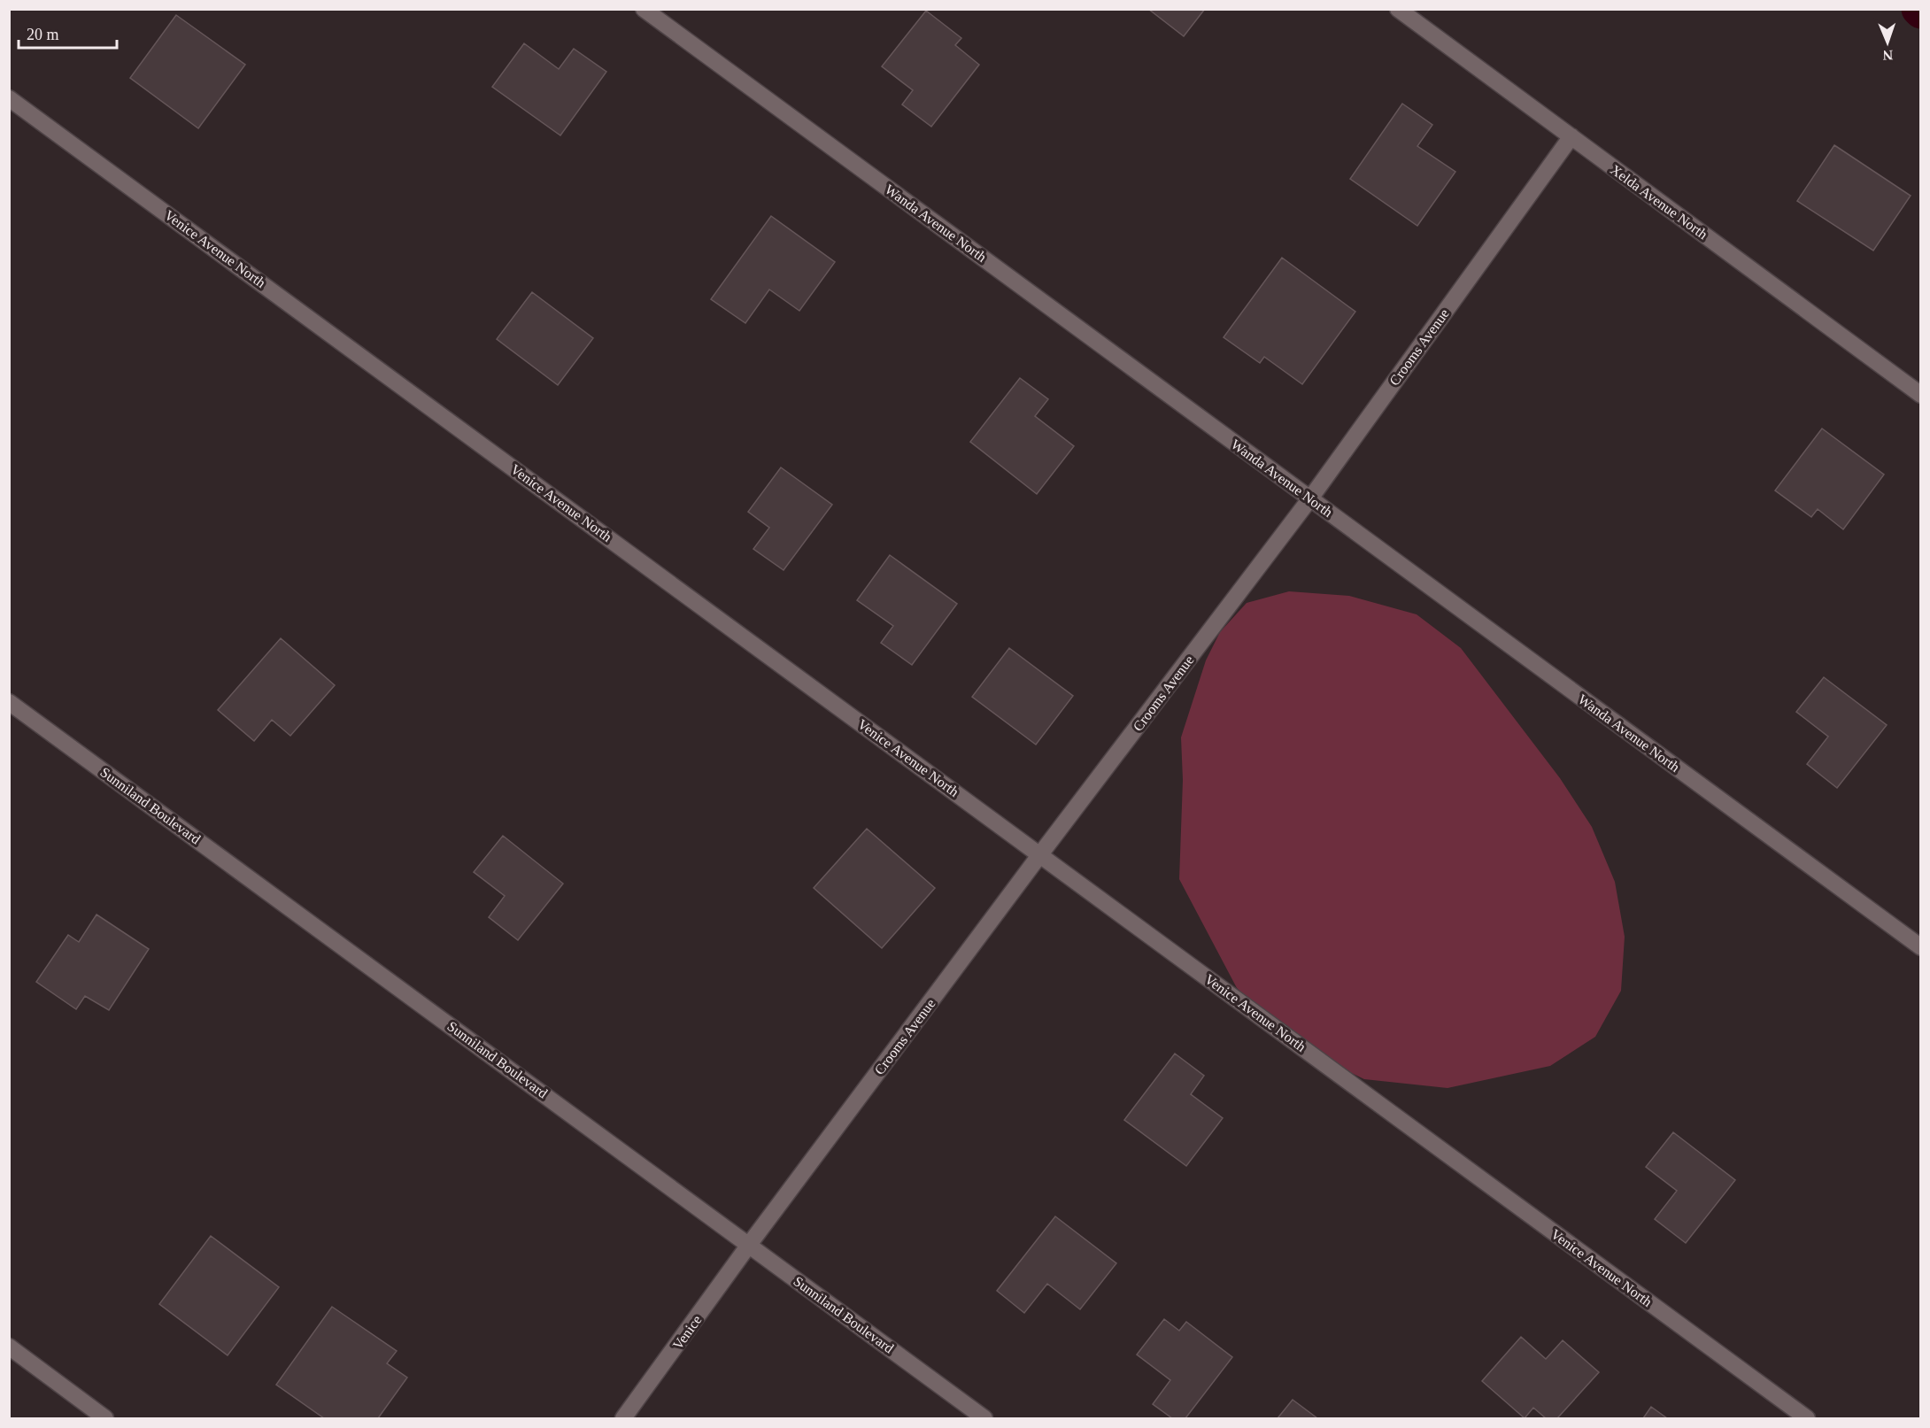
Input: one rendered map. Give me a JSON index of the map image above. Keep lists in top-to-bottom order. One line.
{"streets":{"street":["Xelda Avenue North","Wanda Avenue North","Venice Avenue North","Crooms Avenue","Sunniland Boulevard","Venice"]},"crossings":[["Xelda Avenue North","Crooms Avenue"],["Wanda Avenue North","Crooms Avenue"],["Venice Avenue North","Crooms Avenue"],["Crooms Avenue","Sunniland Boulevard"],["Crooms Avenue","Venice"],["Sunniland Boulevard","Venice"]],"scale_bar":"20 m","north":"bottom"}
